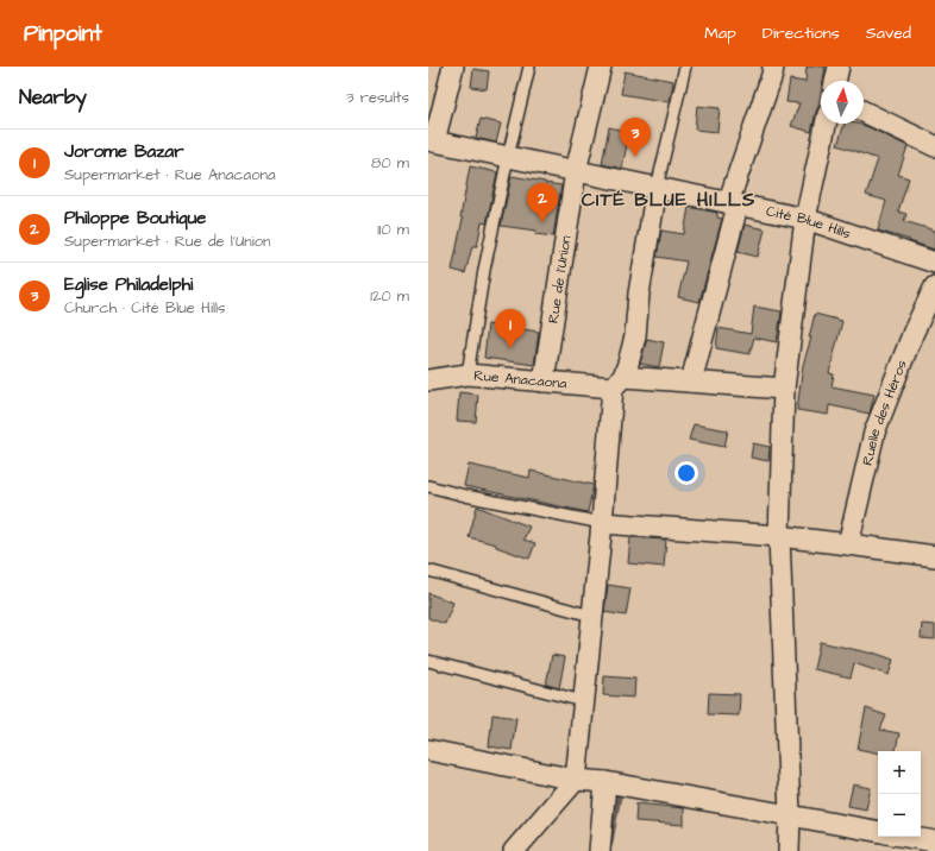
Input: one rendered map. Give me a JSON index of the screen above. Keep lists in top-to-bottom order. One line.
{"streets":{"street":["Cité Blue Hills","Rue de l'Union","Rue Anacaona","Ruelle des Héros"]},"crossings":[["Cité Blue Hills","Rue de l'Union"],["Rue de l'Union","Rue Anacaona"]],"districts":["CITÉ BLUE HILLS"],"north":"top","page":{"header":"Pinpoint","nav":["Map","Directions","Saved"],"heading":["Nearby","3 results"],"pins":["3","2","1"],"list":[{"mark":"1","name":"Jorome Bazar","note":"Supermarket · Rue Anacaona","value":"80 m"},{"mark":"2","name":"Philoppe Boutique","note":"Supermarket · Rue de l'Union","value":"110 m"},{"mark":"3","name":"Eglise Philadelphi","note":"Church · Cité Blue Hills","value":"120 m"}],"map_buttons":["+","−"]}}
